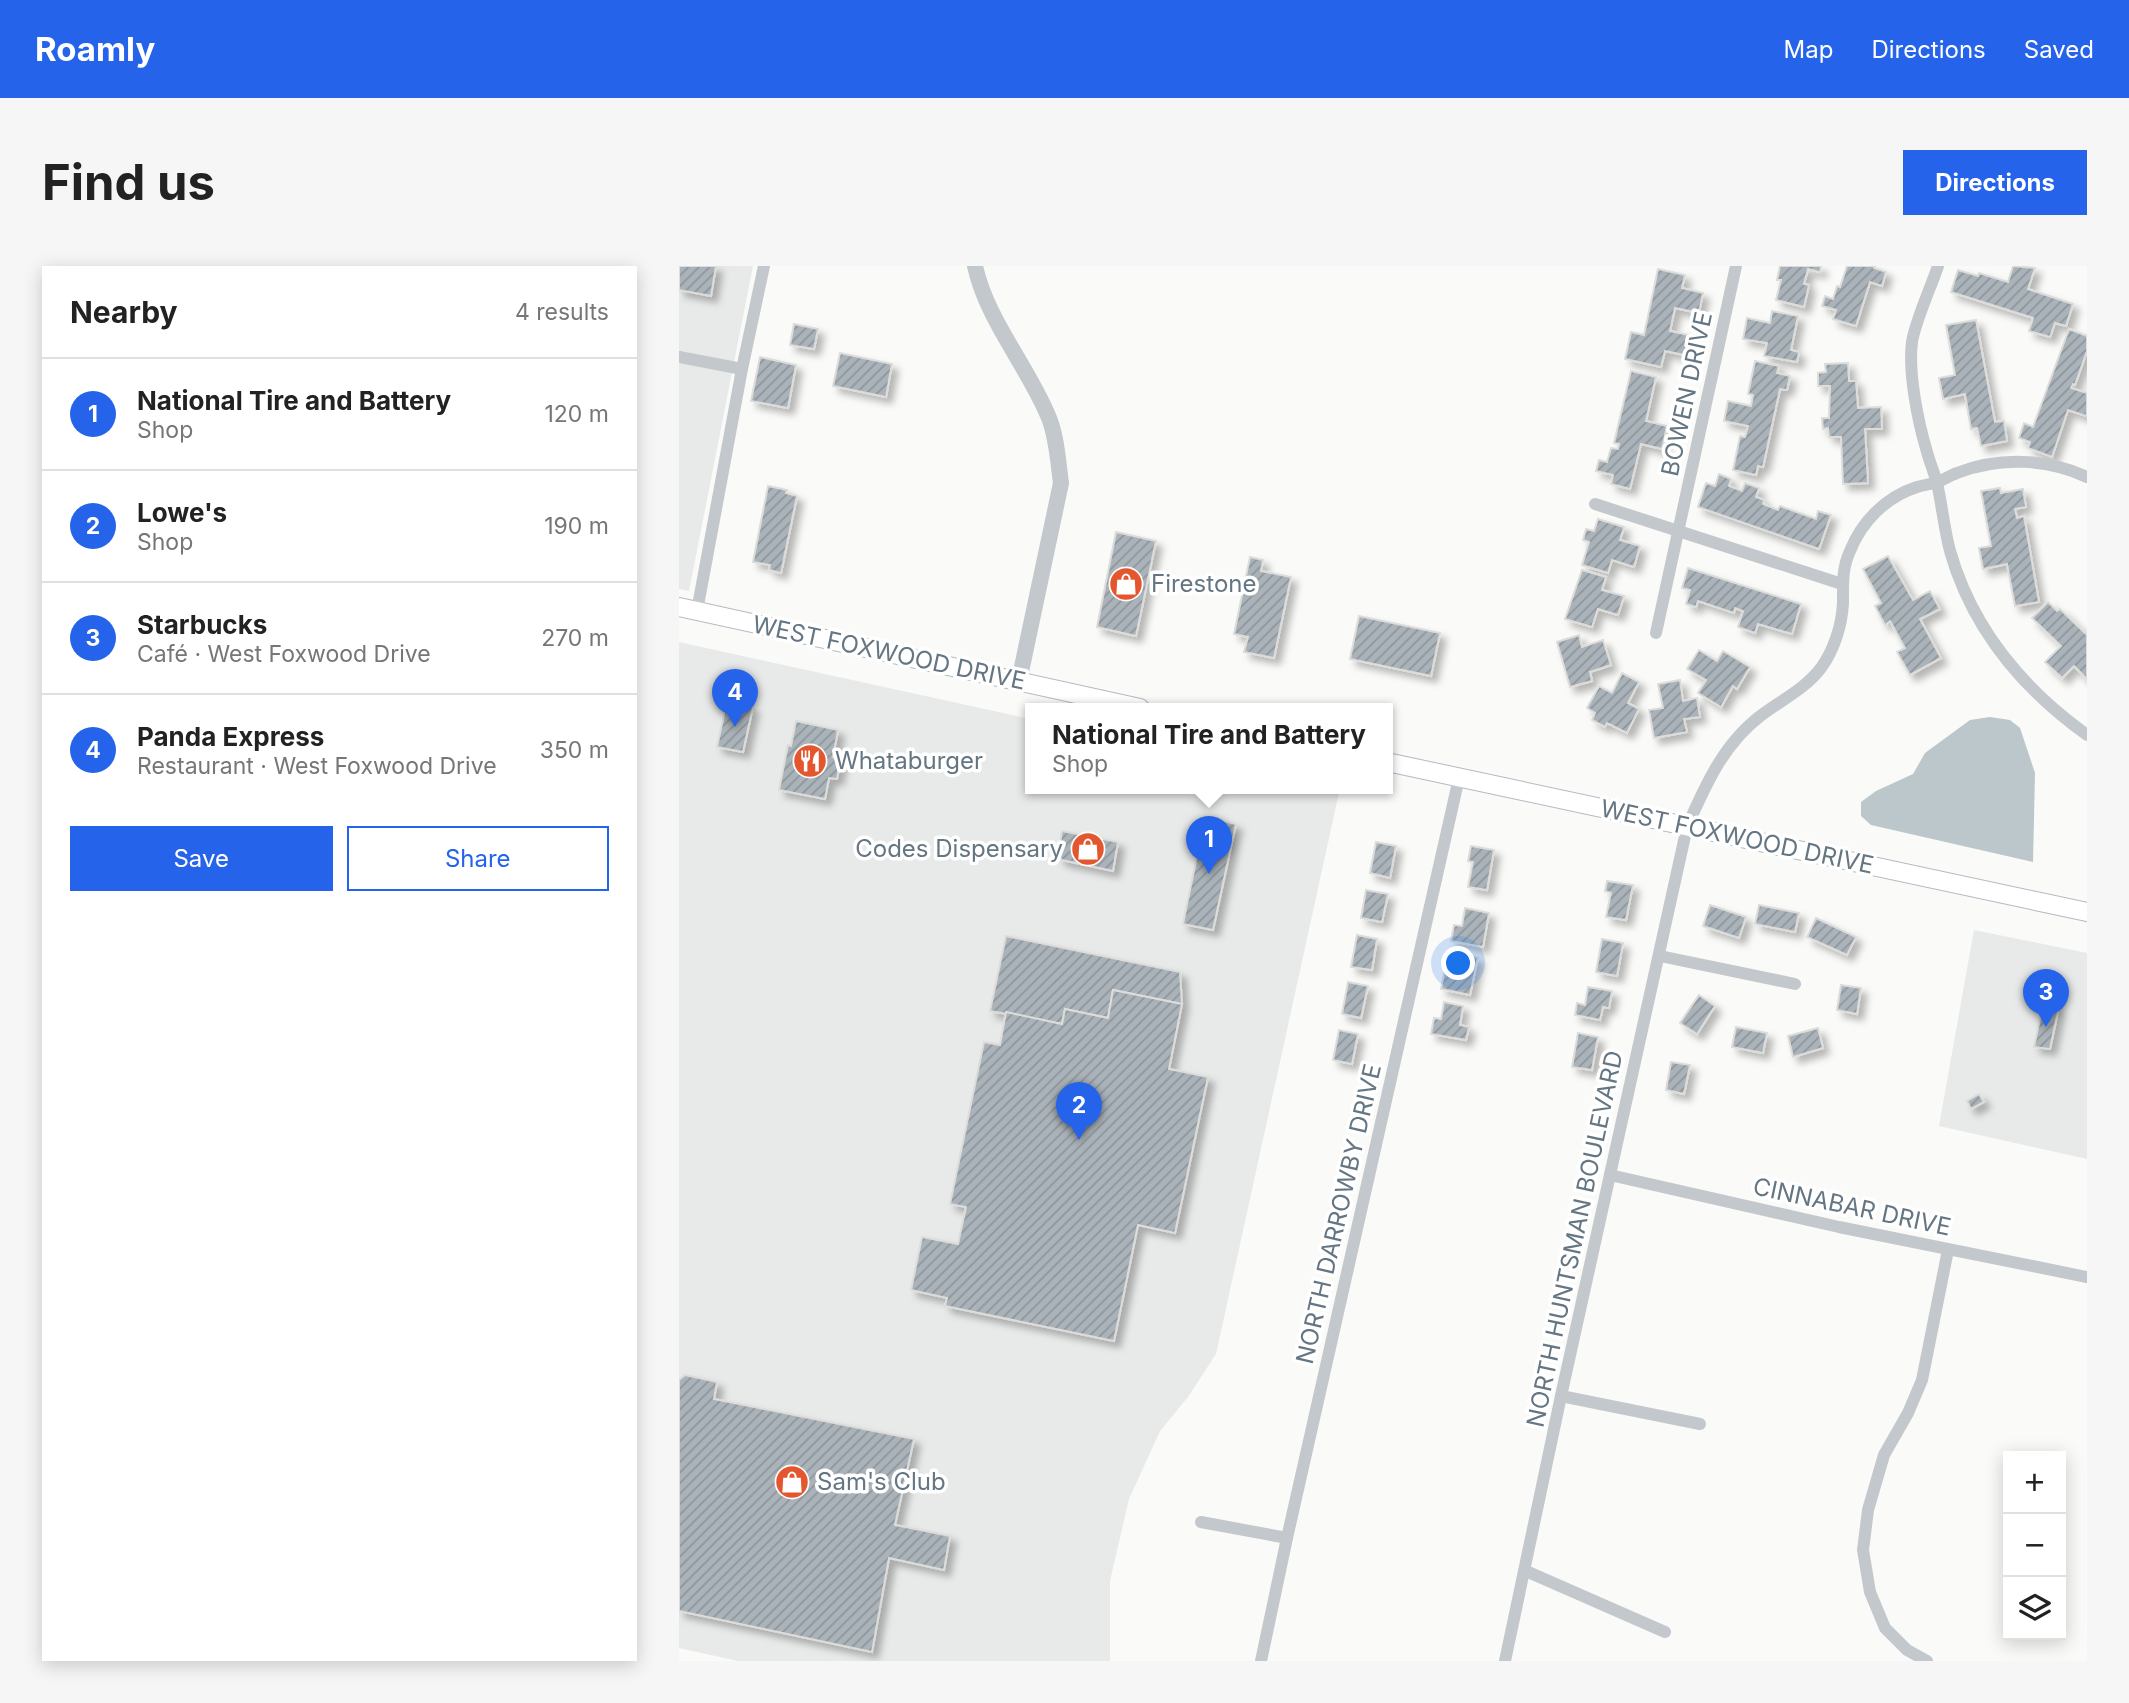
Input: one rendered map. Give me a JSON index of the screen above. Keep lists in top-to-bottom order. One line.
{"streets":{"main road":["WEST FOXWOOD DRIVE"],"street":["BOWEN DRIVE","CINNABAR DRIVE","NORTH DARROWBY DRIVE","NORTH HUNTSMAN BOULEVARD"]},"crossings":[["WEST FOXWOOD DRIVE","NORTH DARROWBY DRIVE"],["WEST FOXWOOD DRIVE","NORTH HUNTSMAN BOULEVARD"],["CINNABAR DRIVE","NORTH HUNTSMAN BOULEVARD"]],"places":{"shop":["Firestone","Codes Dispensary","Sam's Club"],"restaurant":["Whataburger"]},"page":{"header":"Roamly","nav":["Map","Directions","Saved"],"buttons":["Directions",["Save","Share"]],"title":"Find us","heading":["Nearby","4 results"],"list":[{"mark":"1","name":"National Tire and Battery","note":"Shop","value":"120 m"},{"mark":"2","name":"Lowe's","note":"Shop","value":"190 m"},{"mark":"3","name":"Starbucks","note":"Café · West Foxwood Drive","value":"270 m"},{"mark":"4","name":"Panda Express","note":"Restaurant · West Foxwood Drive","value":"350 m"}],"pins":["4","1","3","2"],"popup":["National Tire and Battery","Shop"],"map_buttons":["+","−"]}}
